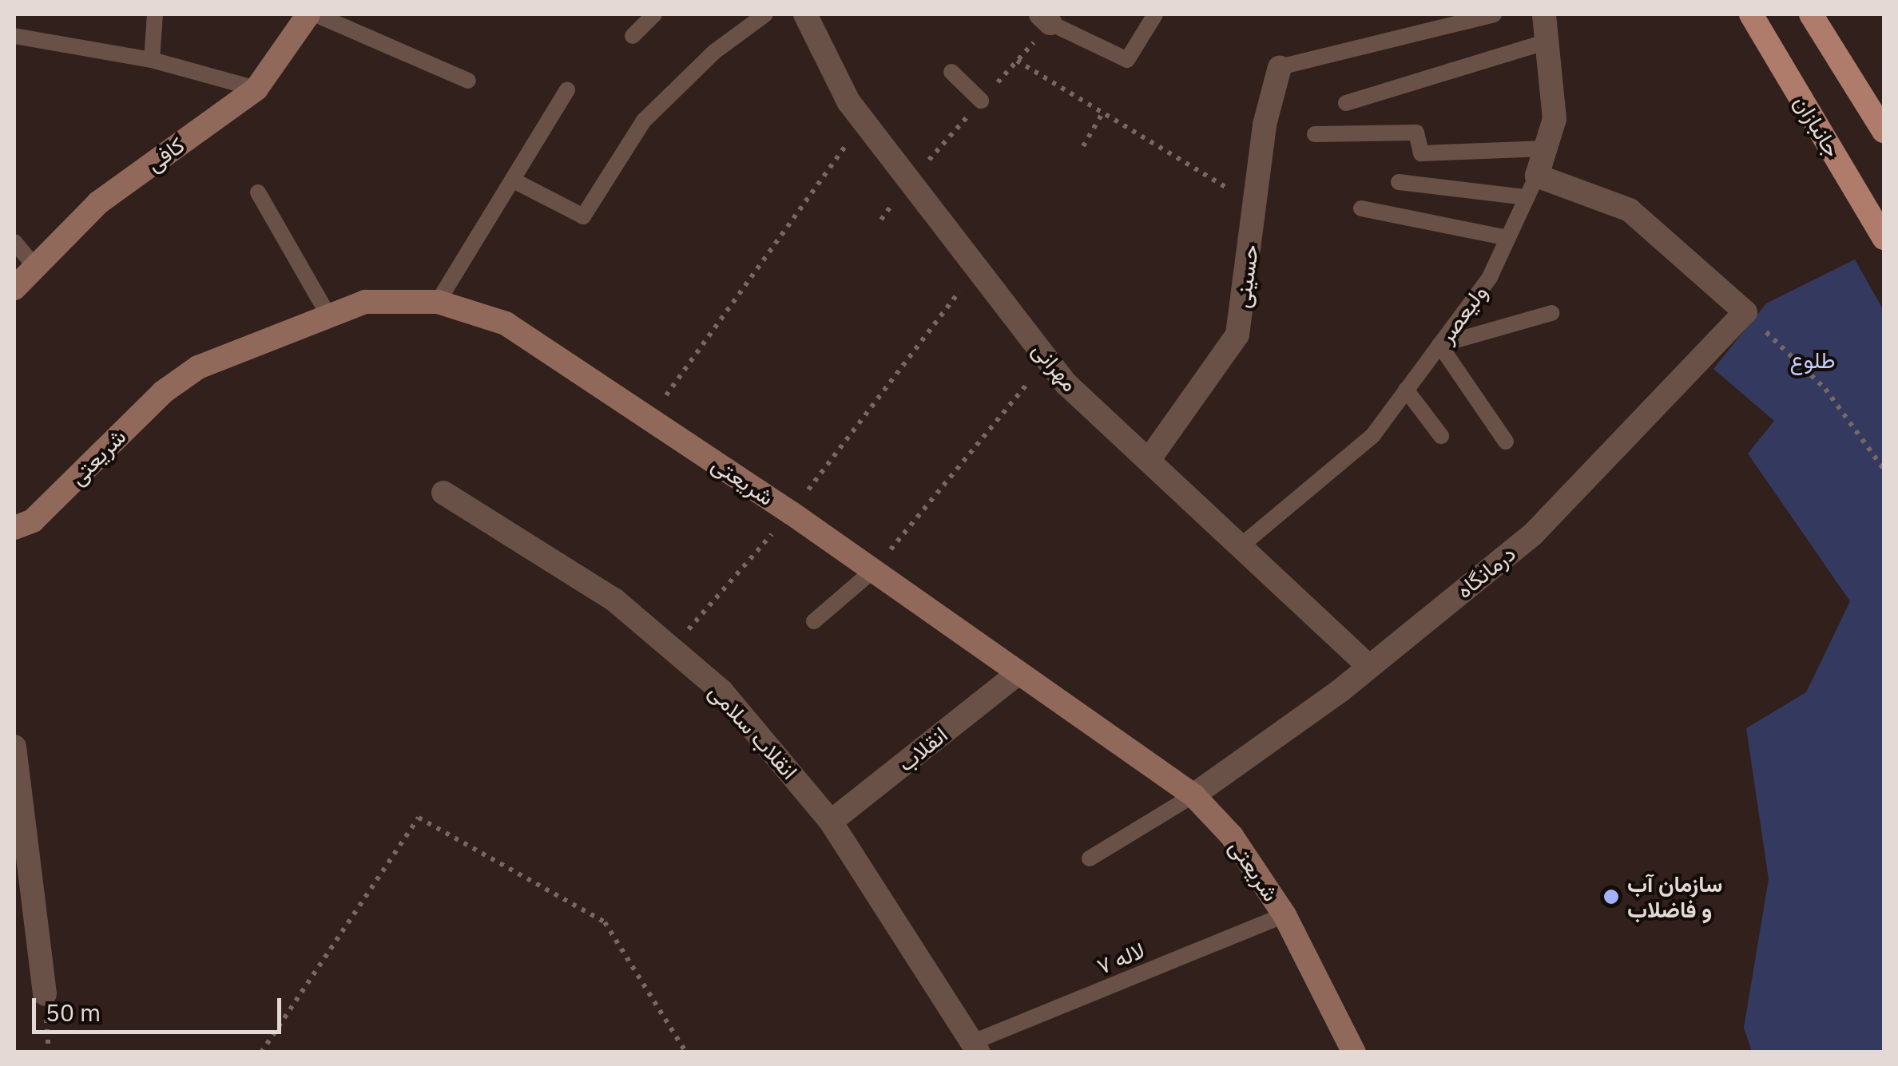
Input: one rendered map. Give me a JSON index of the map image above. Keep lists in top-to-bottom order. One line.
{"streets":{"main road":["جانبازان"],"street":["کافی","حسینی","ولیعصر","مهرانی","شریعتی","درمانگاه","انقلاب سلامی","انقلاب"],"lane":["لاله ۷"]},"crossings":[["حسینی","مهرانی"],["ولیعصر","مهرانی"],["مهرانی","درمانگاه"],["شریعتی","درمانگاه"],["شریعتی","انقلاب"],["شریعتی","لاله ۷"],["انقلاب سلامی","انقلاب"],["انقلاب سلامی","لاله ۷"]],"parks":["طلوع"],"places":["سازمان آب و فاضلاب"],"scale_bar":"50 m"}
